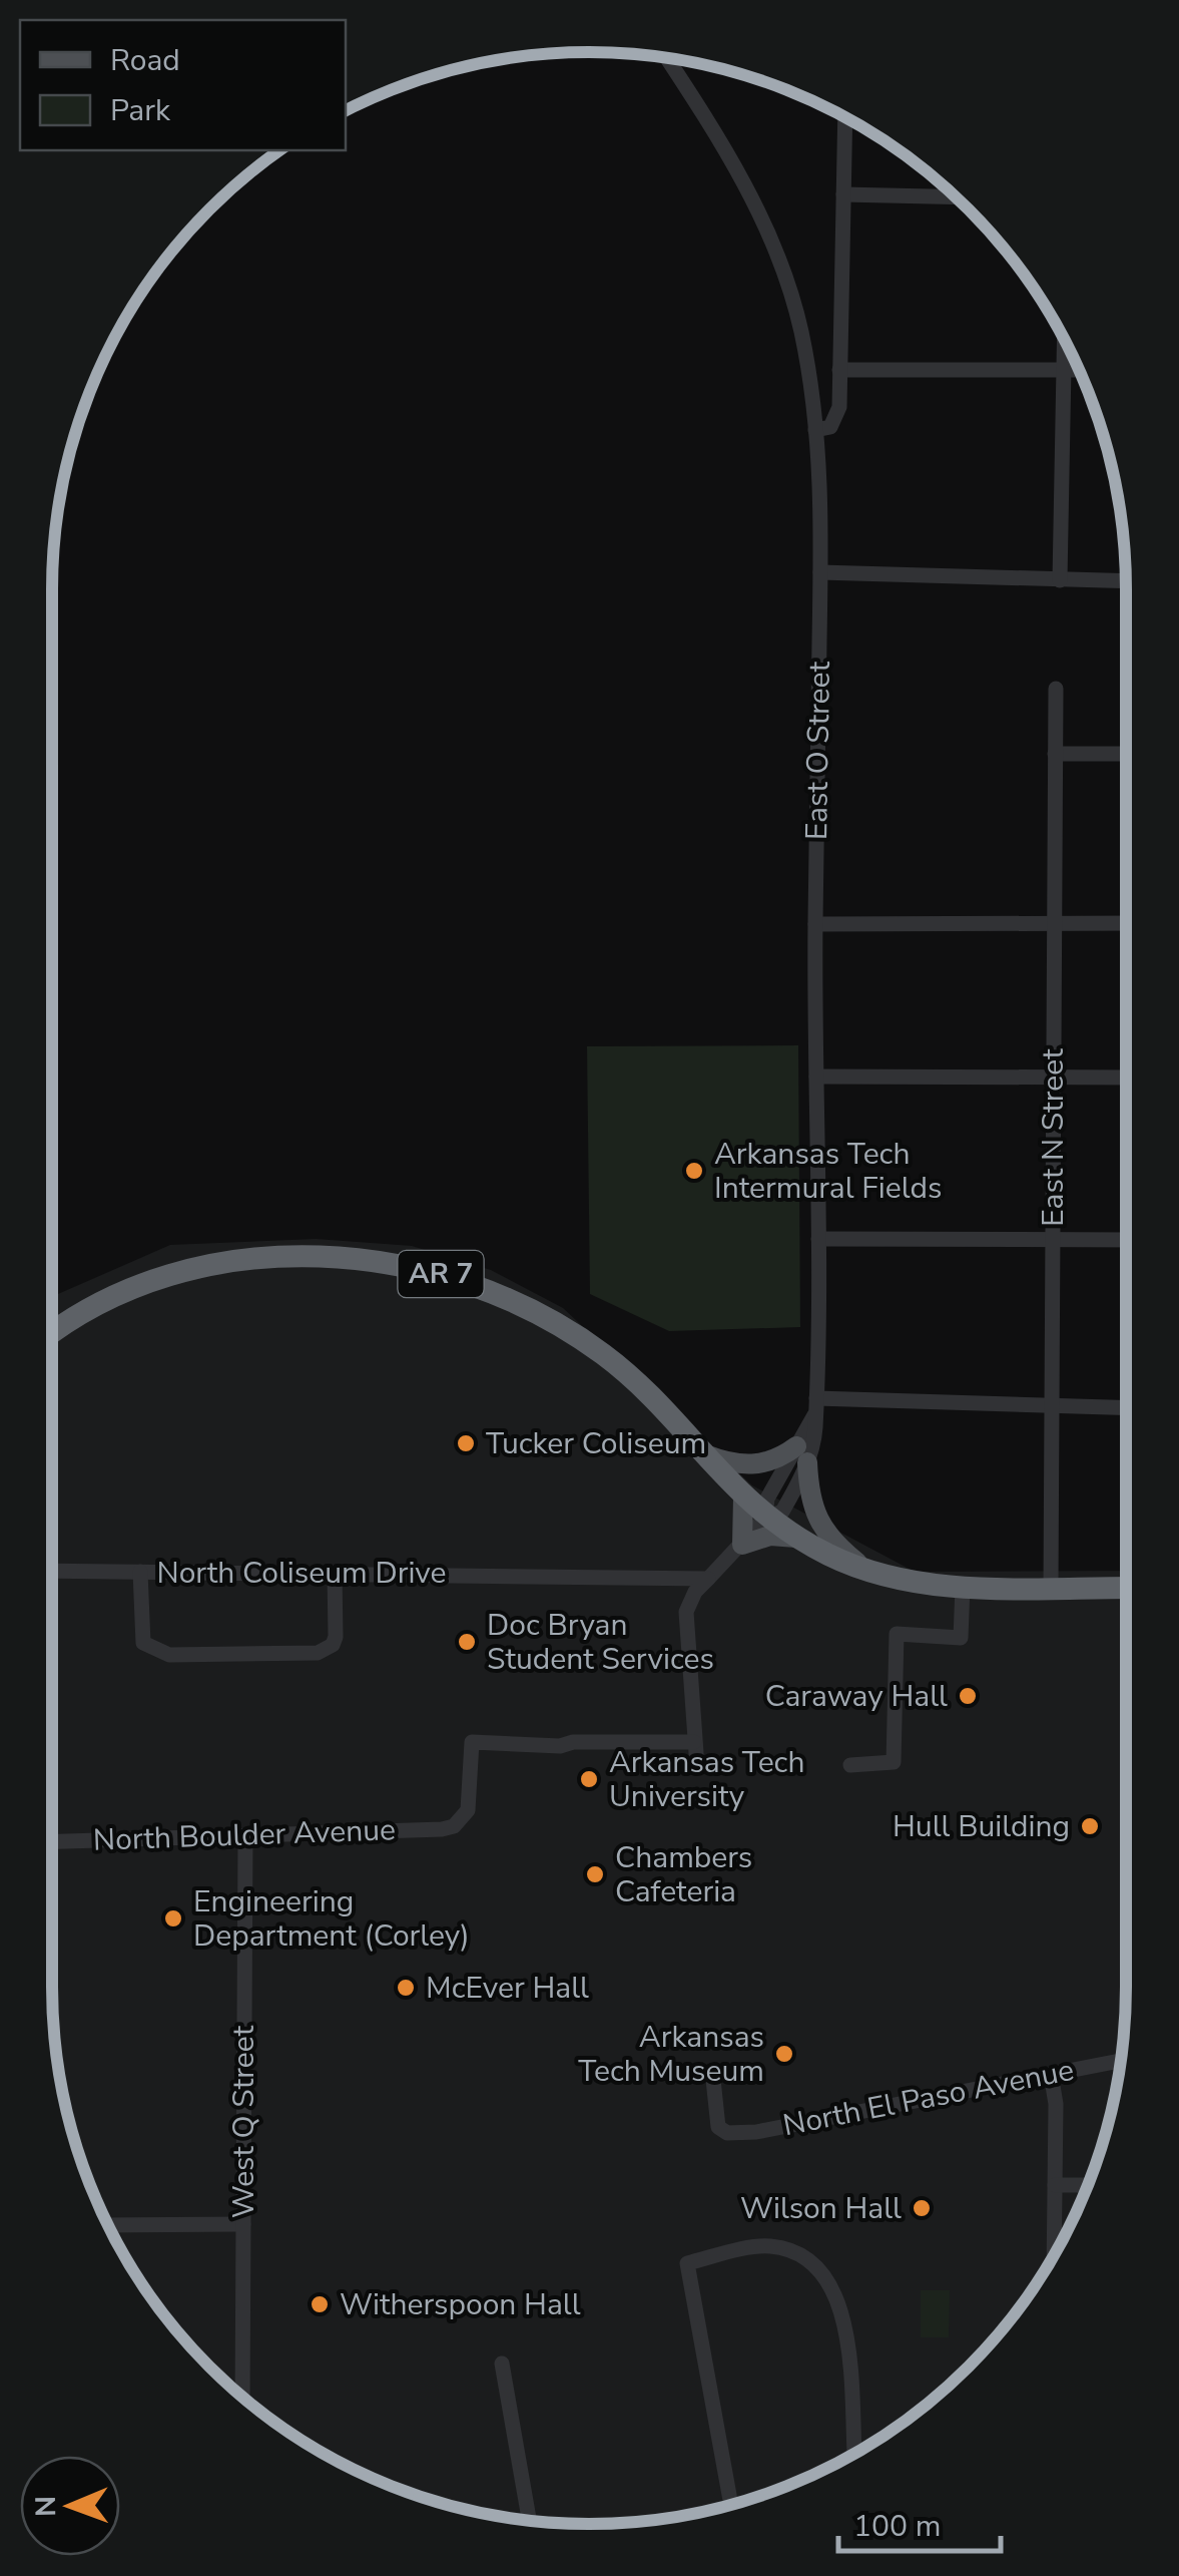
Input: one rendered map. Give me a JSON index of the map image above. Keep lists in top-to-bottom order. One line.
{"streets":{"highway":["AR 7"],"street":["East O Street","East N Street","North Coliseum Drive","North Boulder Avenue","North El Paso Avenue","West Q Street"]},"crossings":[["East O Street","AR 7"],["East O Street","North Coliseum Drive"],["East N Street","AR 7"],["North Boulder Avenue","West Q Street"]],"places":["Arkansas Tech Intermural Fields","Tucker Coliseum","Doc Bryan Student Services","Caraway Hall","Arkansas Tech University","Hull Building","Chambers Cafeteria","Engineering Department (Corley)","McEver Hall","Arkansas Tech Museum","Wilson Hall","Witherspoon Hall"],"legend":["Road","Park"],"scale_bar":"100 m","north":"left"}
